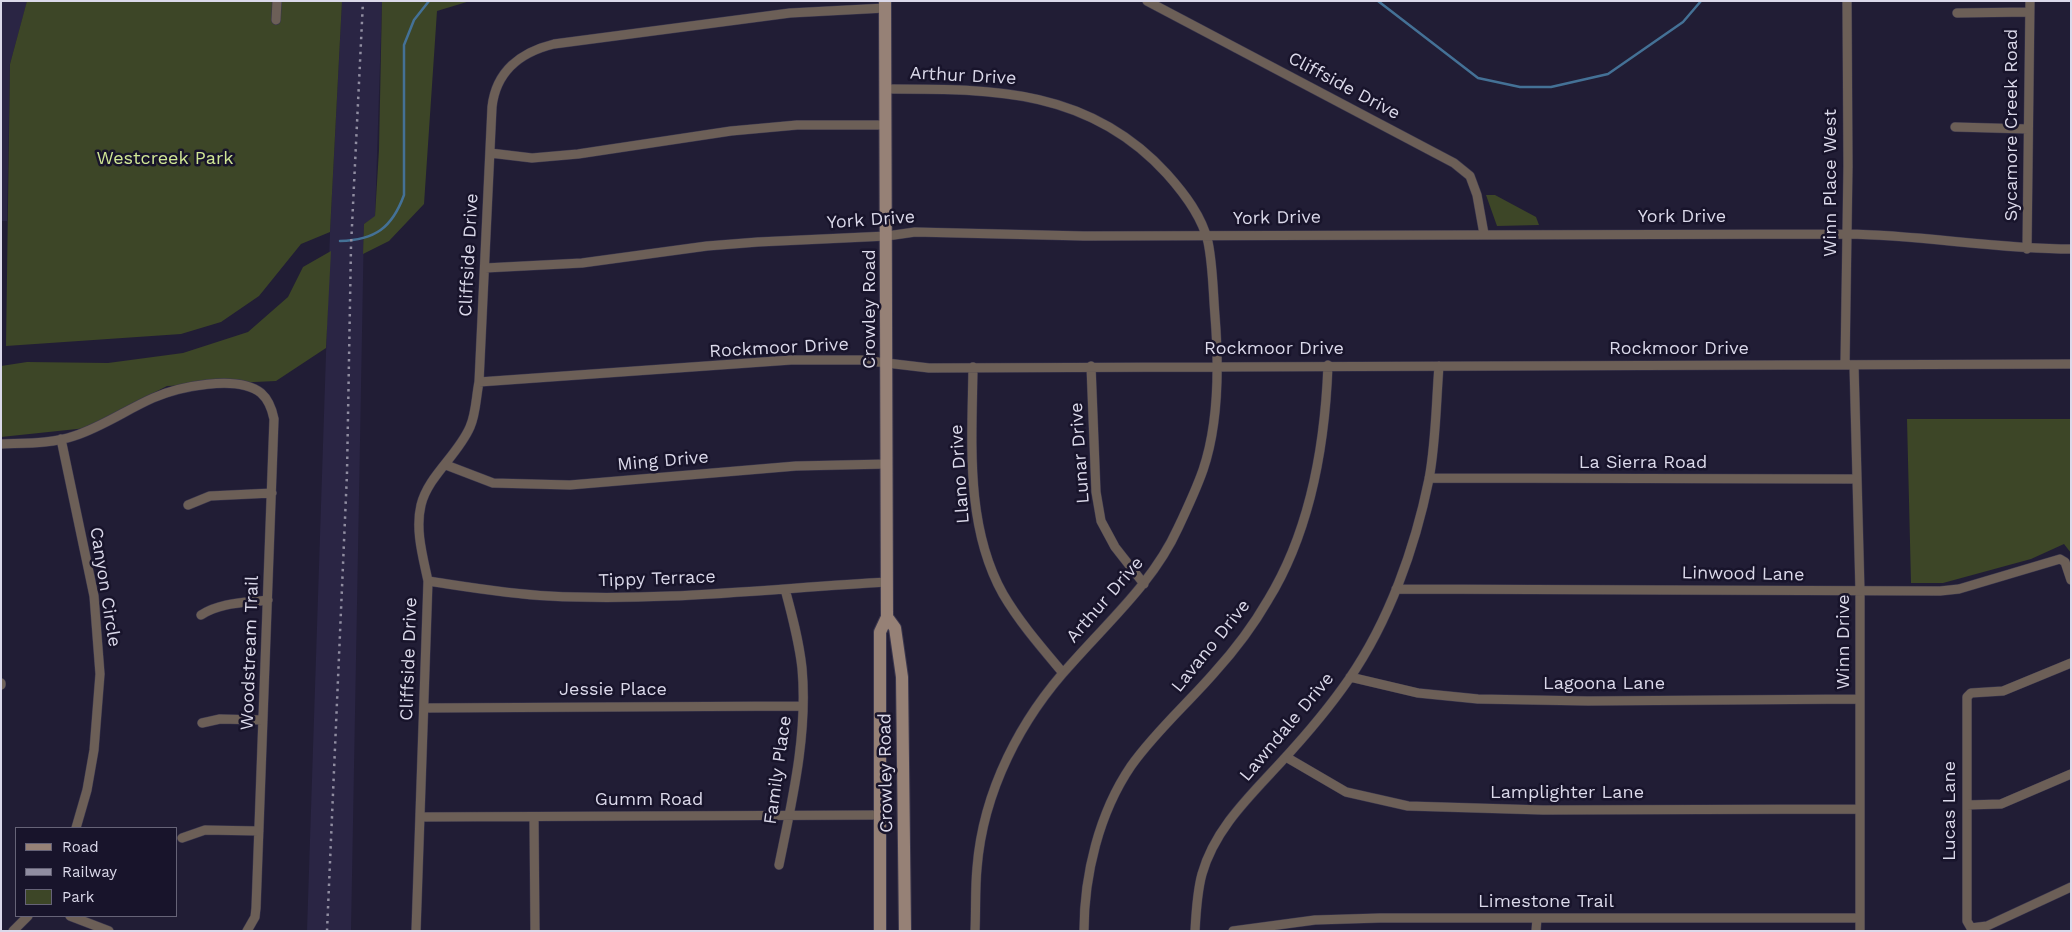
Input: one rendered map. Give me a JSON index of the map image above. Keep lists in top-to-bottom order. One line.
{"streets":{"main road":["Crowley Road"],"street":["Arthur Drive","Cliffside Drive","Sycamore Creek Road","Winn Place West","York Drive","Rockmoor Drive","Lunar Drive","Ming Drive","La Sierra Road","Llano Drive","Linwood Lane","Tippy Terrace","Canyon Circle","Winn Drive","Lavano Drive","Woodstream Trail","Lagoona Lane","Jessie Place","Lawndale Drive","Family Place","Lamplighter Lane","Gumm Road","Lucas Lane","Limestone Trail"]},"crossings":[["Arthur Drive","York Drive"],["Arthur Drive","Crowley Road"],["Arthur Drive","Rockmoor Drive"],["Arthur Drive","Lunar Drive"],["Arthur Drive","Llano Drive"],["Cliffside Drive","York Drive"],["Cliffside Drive","Crowley Road"],["Cliffside Drive","Rockmoor Drive"],["Cliffside Drive","Ming Drive"],["Cliffside Drive","Tippy Terrace"],["Cliffside Drive","Jessie Place"],["Cliffside Drive","Gumm Road"],["Sycamore Creek Road","York Drive"],["Winn Place West","York Drive"],["Winn Place West","Rockmoor Drive"],["Winn Place West","Winn Drive"],["York Drive","Crowley Road"],["Crowley Road","Rockmoor Drive"],["Crowley Road","Ming Drive"],["Crowley Road","Tippy Terrace"],["Crowley Road","Gumm Road"],["Rockmoor Drive","Lunar Drive"],["Rockmoor Drive","Llano Drive"],["Rockmoor Drive","Winn Drive"],["Rockmoor Drive","Lavano Drive"],["Rockmoor Drive","Lawndale Drive"],["La Sierra Road","Winn Drive"],["La Sierra Road","Lawndale Drive"],["Linwood Lane","Winn Drive"],["Linwood Lane","Lawndale Drive"],["Tippy Terrace","Family Place"],["Canyon Circle","Woodstream Trail"],["Winn Drive","Lagoona Lane"],["Winn Drive","Lamplighter Lane"],["Winn Drive","Limestone Trail"],["Lagoona Lane","Lawndale Drive"],["Jessie Place","Family Place"],["Lawndale Drive","Lamplighter Lane"],["Family Place","Gumm Road"]],"parks":["Westcreek Park"],"legend":["Road","Railway","Park"]}
